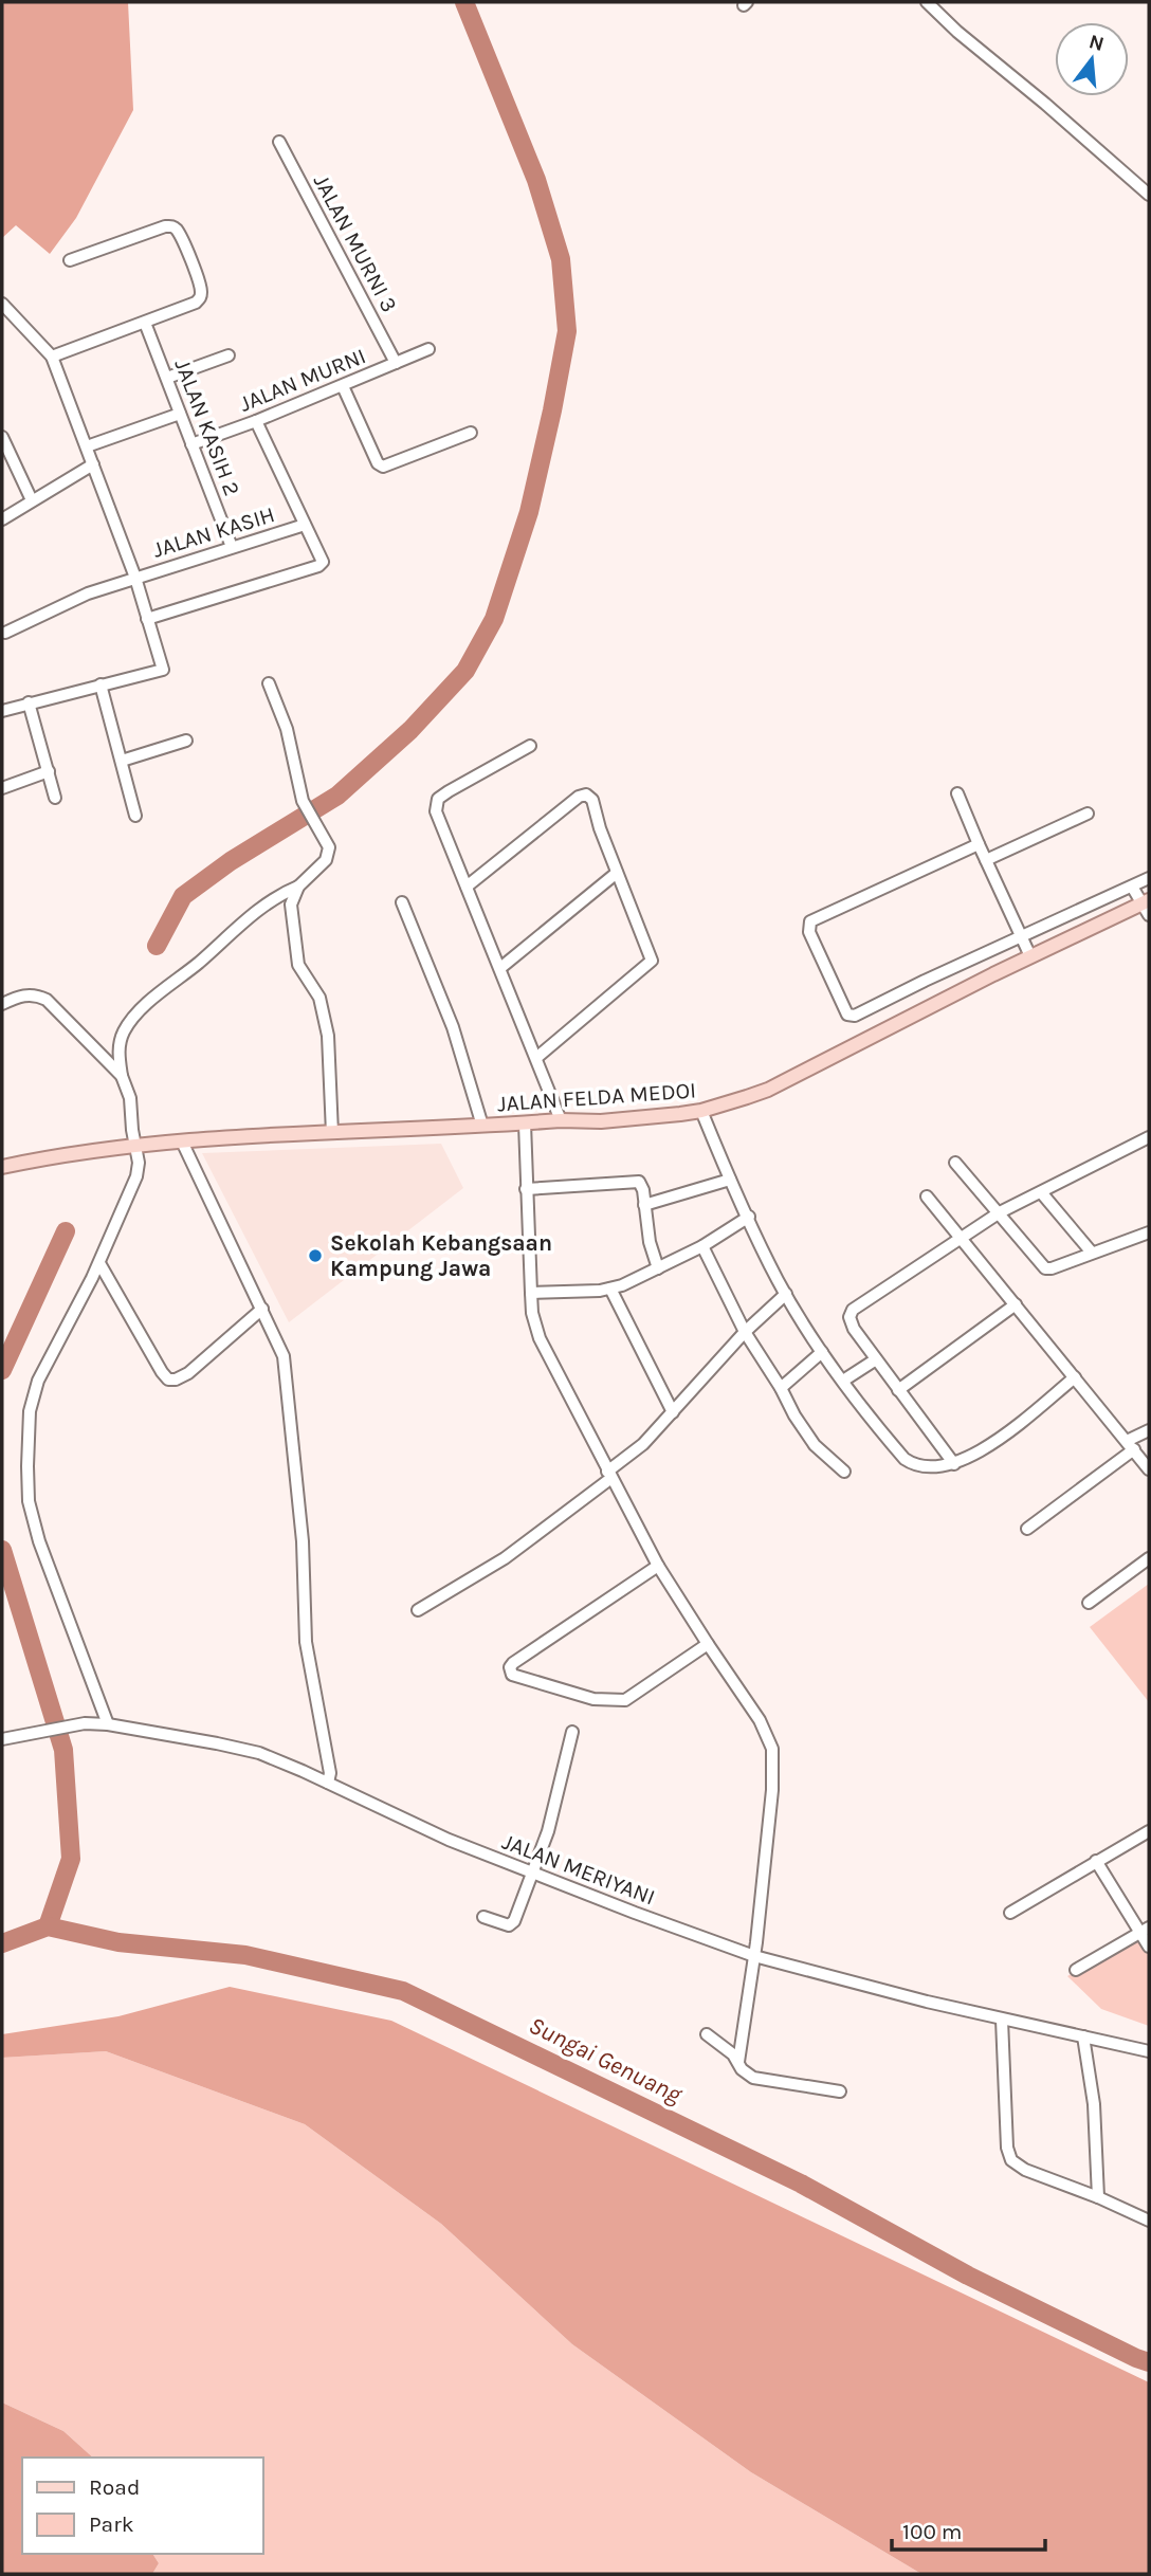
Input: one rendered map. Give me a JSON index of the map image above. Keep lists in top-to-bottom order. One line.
{"streets":{"main road":["JALAN FELDA MEDOI"],"street":["JALAN MURNI 3","JALAN MURNI","JALAN KASIH 2","JALAN KASIH","JALAN MERIYANI"]},"crossings":[["JALAN MURNI 3","JALAN MURNI"],["JALAN MURNI","JALAN KASIH 2"],["JALAN KASIH 2","JALAN KASIH"]],"water":["Sungai Genuang"],"places":["Sekolah Kebangsaan Kampung Jawa"],"legend":["Road","Park"],"scale_bar":"100 m","north":"top"}
